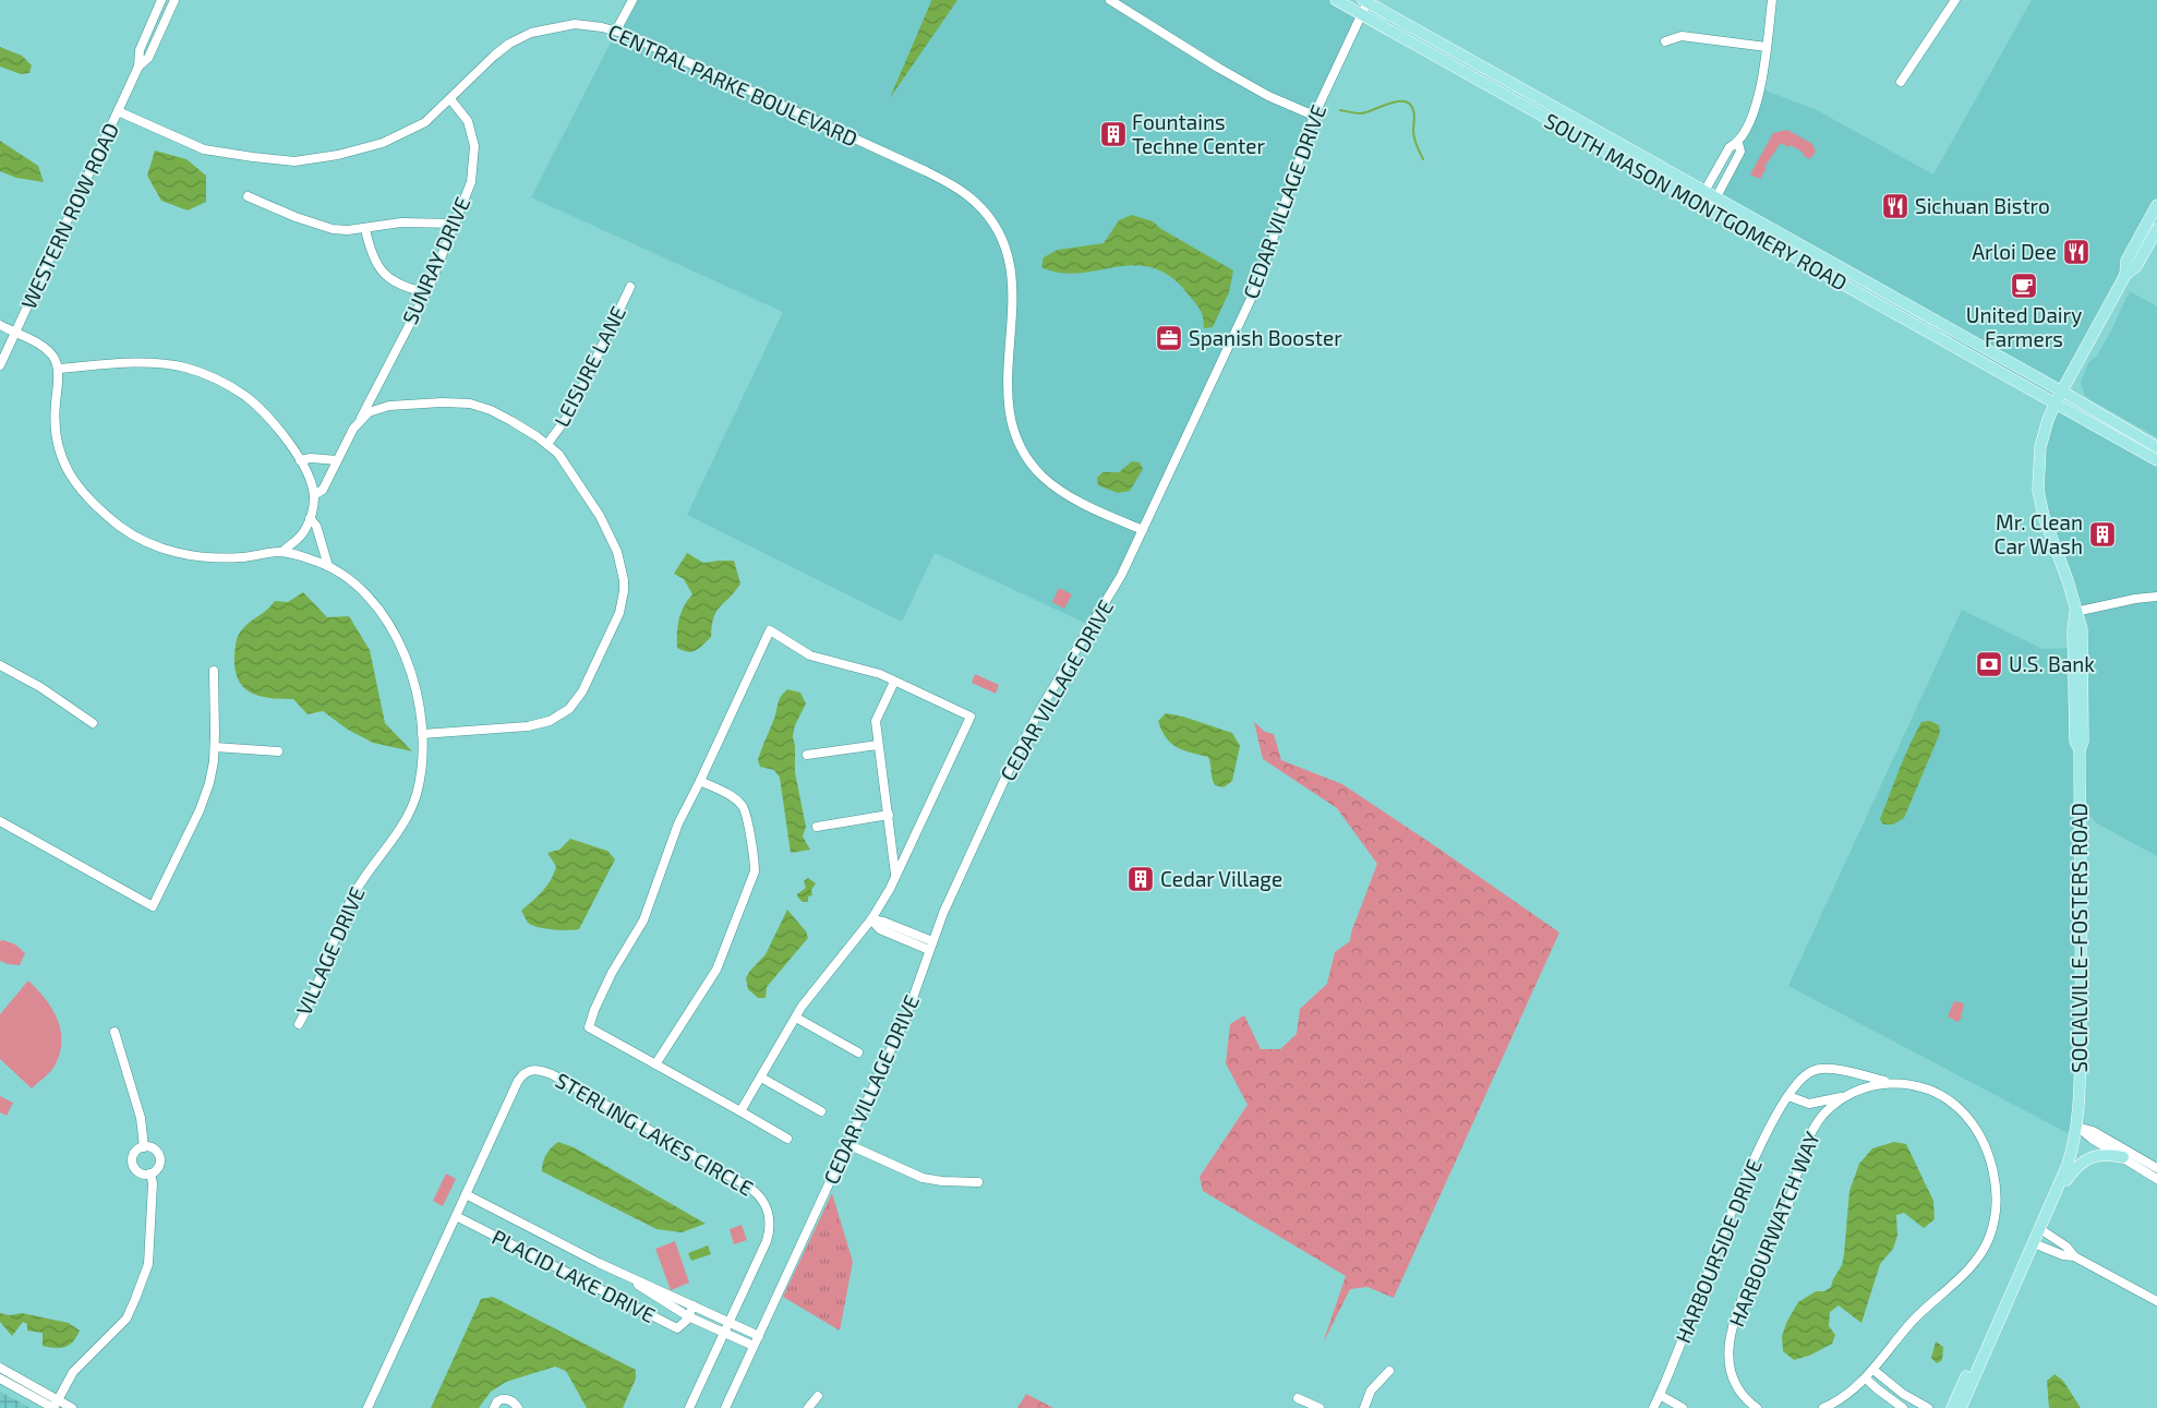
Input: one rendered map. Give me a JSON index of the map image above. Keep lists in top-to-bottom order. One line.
{"streets":{"main road":["SOUTH MASON MONTGOMERY ROAD","SOCIALVILLE–FOSTERS ROAD"],"street":["CENTRAL PARKE BOULEVARD","CEDAR VILLAGE DRIVE","WESTERN ROW ROAD","SUNRAY DRIVE","LEISURE LANE","VILLAGE DRIVE","STERLING LAKES CIRCLE","HARBOURWATCH WAY","HARBOURSIDE DRIVE","PLACID LAKE DRIVE"]},"crossings":[["CENTRAL PARKE BOULEVARD","CEDAR VILLAGE DRIVE"],["CENTRAL PARKE BOULEVARD","WESTERN ROW ROAD"],["CENTRAL PARKE BOULEVARD","SUNRAY DRIVE"],["CEDAR VILLAGE DRIVE","SOUTH MASON MONTGOMERY ROAD"],["CEDAR VILLAGE DRIVE","PLACID LAKE DRIVE"],["SOUTH MASON MONTGOMERY ROAD","SOCIALVILLE–FOSTERS ROAD"],["STERLING LAKES CIRCLE","PLACID LAKE DRIVE"],["HARBOURWATCH WAY","HARBOURSIDE DRIVE"]],"places":{"building":["Fountains Techne Center","Mr. Clean Car Wash","Cedar Village"],"restaurant":["Sichuan Bistro","Arloi Dee"],"cafe":["United Dairy Farmers"],"office":["Spanish Booster"],"bank":["U.S. Bank"]}}
